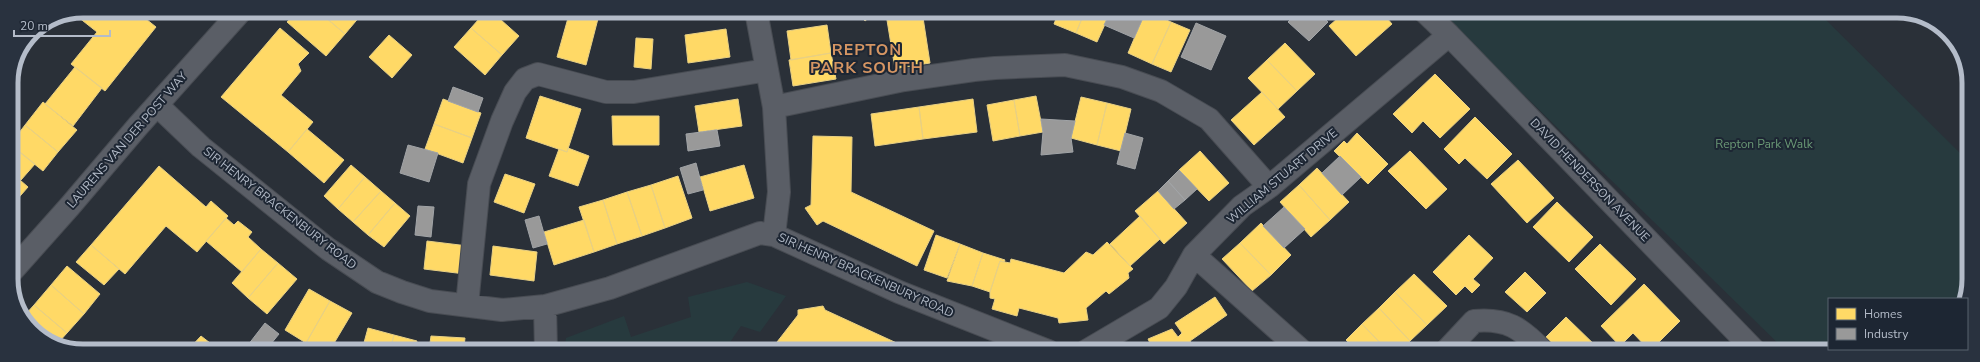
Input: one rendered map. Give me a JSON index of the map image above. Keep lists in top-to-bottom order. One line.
{"streets":{"street":["LAURENS VAN DER POST WAY","WILLIAM STUART DRIVE","DAVID HENDERSON AVENUE","SIR HENRY BRACKENBURY ROAD"]},"crossings":[["LAURENS VAN DER POST WAY","SIR HENRY BRACKENBURY ROAD"],["WILLIAM STUART DRIVE","DAVID HENDERSON AVENUE"]],"districts":["REPTON PARK SOUTH"],"parks":["Repton Park Walk"],"legend":["Homes","Industry"],"scale_bar":"20 m"}
